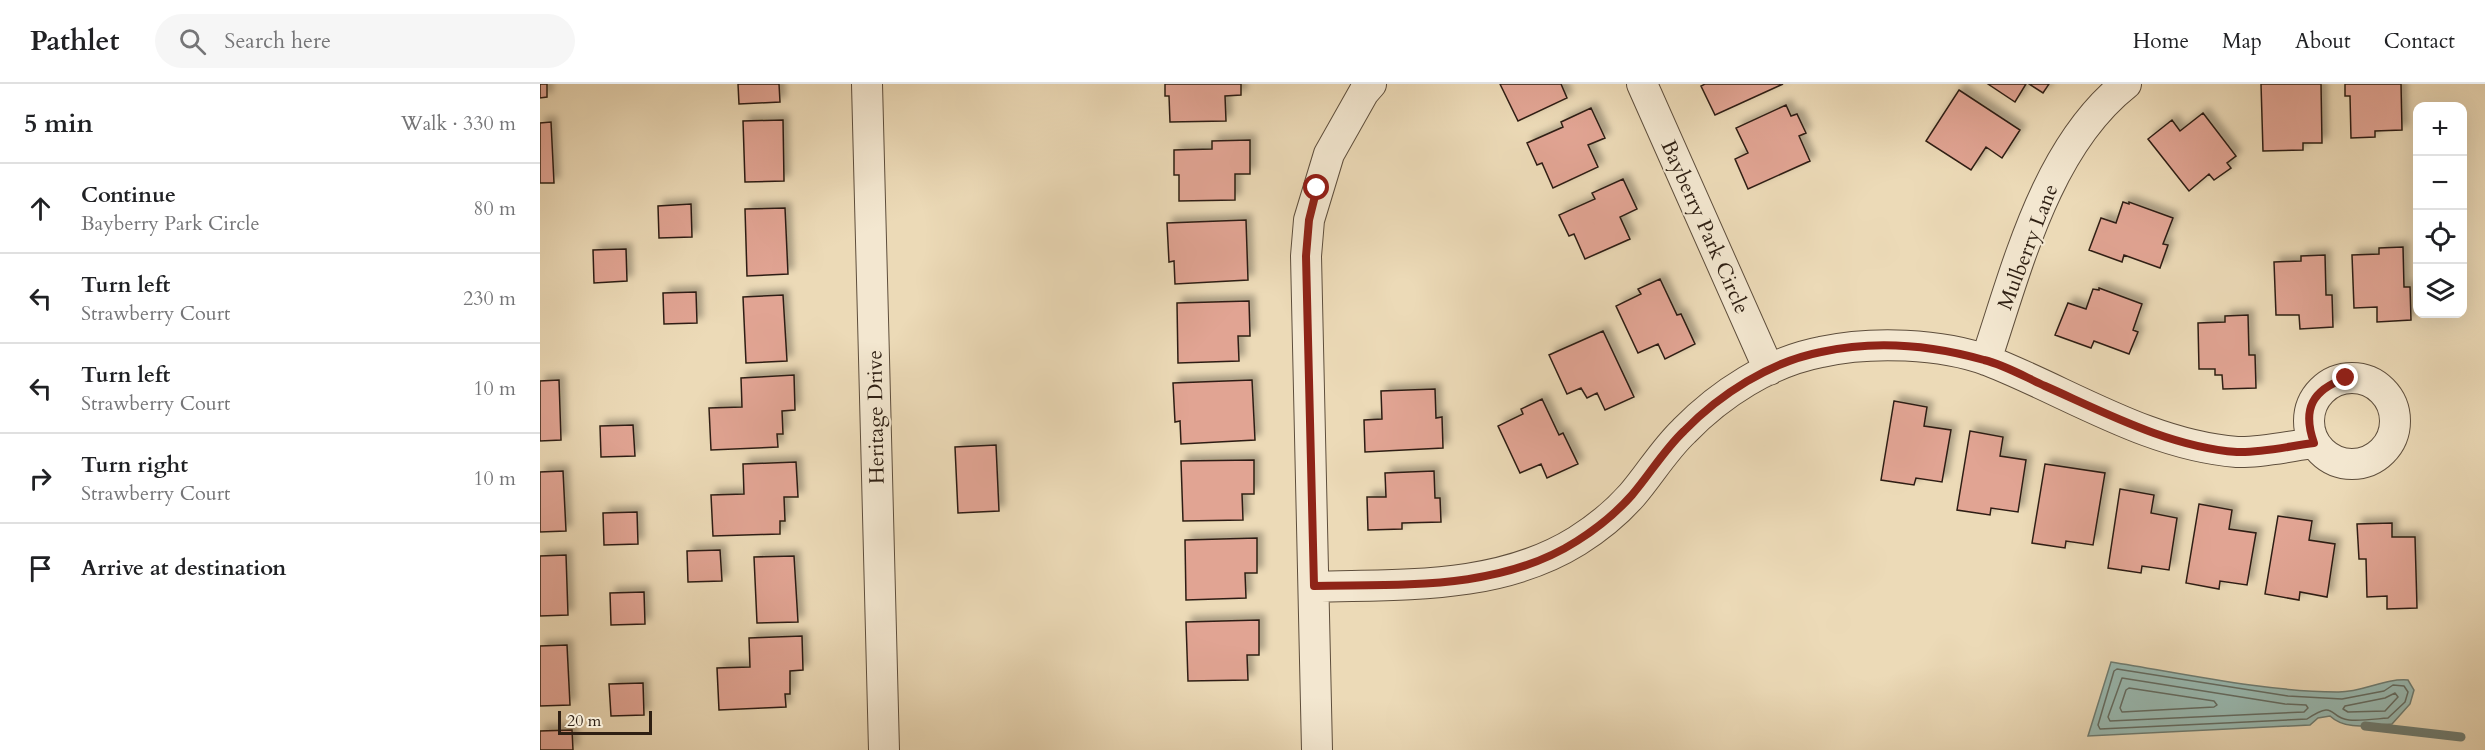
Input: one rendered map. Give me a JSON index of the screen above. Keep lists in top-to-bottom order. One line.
{"streets":{"street":["Bayberry Park Circle","Mulberry Lane","Heritage Drive"]},"scale_bar":"20 m","page":{"header":"Pathlet","search":"Search here","nav":["Home","Map","About","Contact"],"heading":["5 min","Walk · 330 m"],"map_buttons":["+","−"],"list":[["Continue","Bayberry Park Circle","80 m"],["Turn left","Strawberry Court","230 m"],["Turn left","Strawberry Court","10 m"],["Turn right","Strawberry Court","10 m"],"Arrive at destination"],"scale":"20 m"}}
